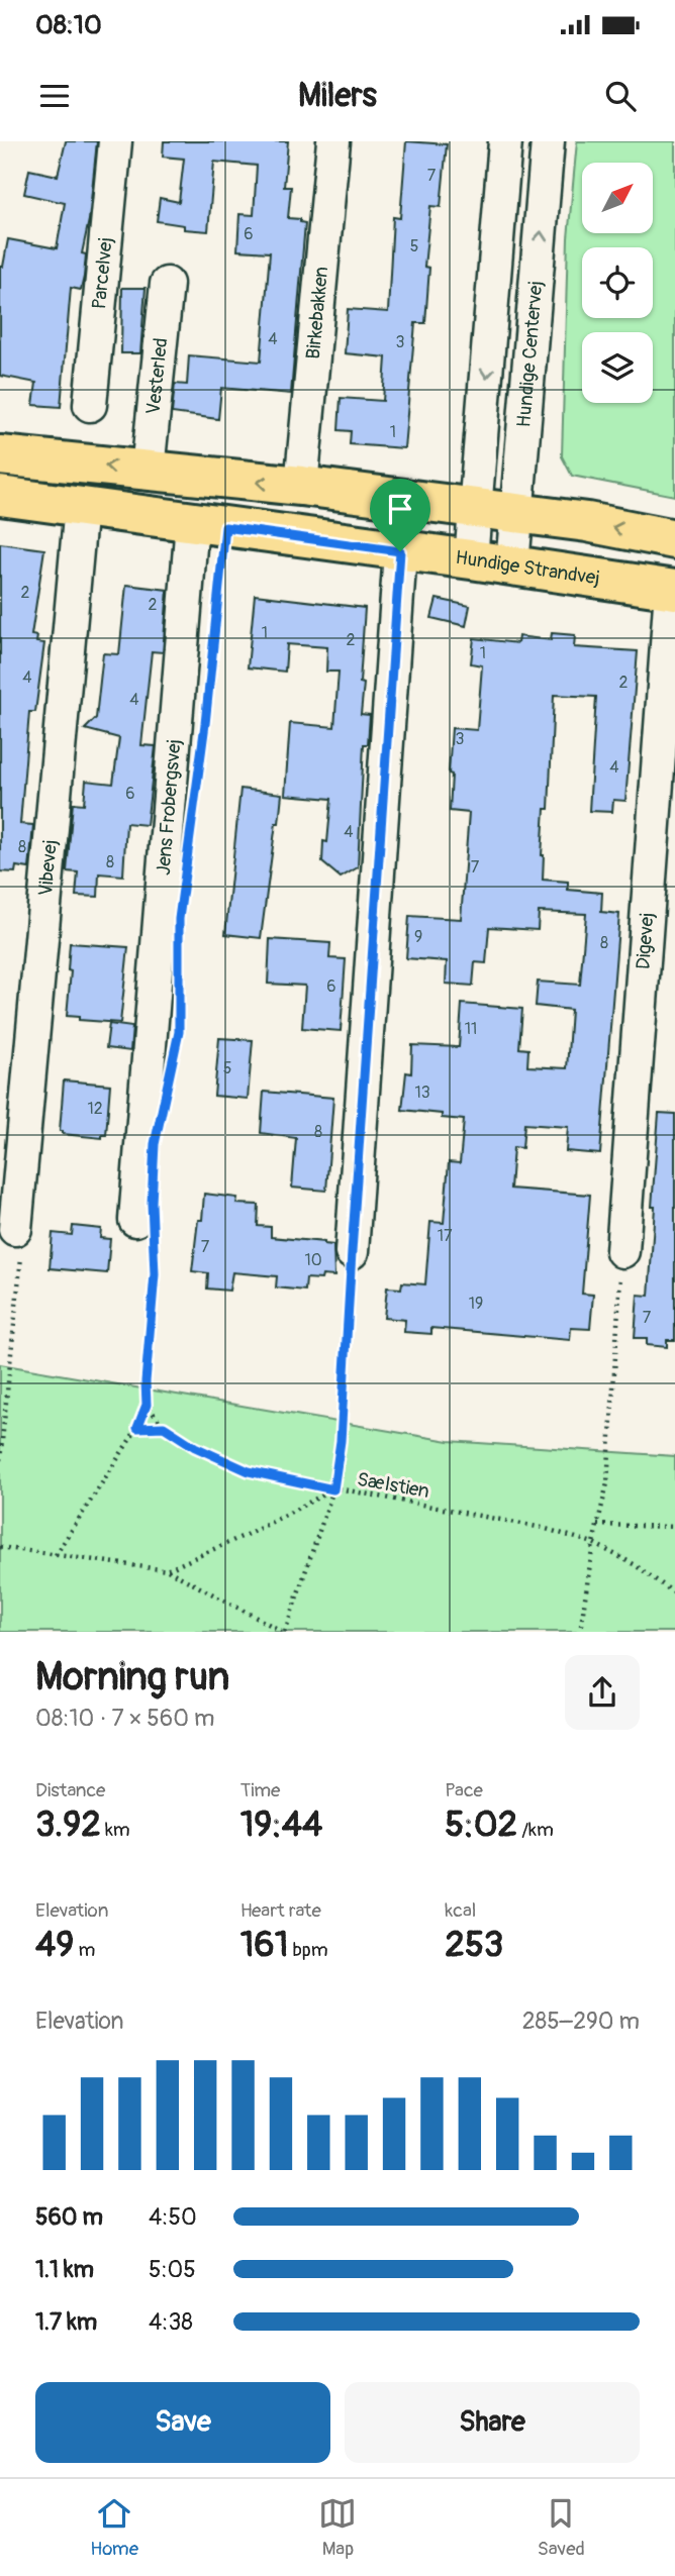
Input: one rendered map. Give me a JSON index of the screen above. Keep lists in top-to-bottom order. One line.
{"streets":{"main road":["Hundige Strandvej"],"street":["Parcelvej","Birkebakken","Hundige Centervej","Vesterled","Jens Frobergsvej","Vibevej","Digevej"],"path":["Sælstien"]},"crossings":[["Hundige Centervej","Hundige Strandvej"],["Hundige Strandvej","Jens Frobergsvej"],["Hundige Strandvej","Vibevej"],["Hundige Strandvej","Digevej"]],"house_numbers":["7","6","5","4","3","1","2","2","1","2","1","4","2","4","3","4","6","4","8","8","7","9","8","6","11","5","13","12","8","17","7","10","19","7"],"north":"top right","page":{"status":"08:10","header":"Milers","heading":["Morning run","08:10 · 7 × 560 m"],"stats":[["Distance","3.92 km"],["Time","19:44"],["Pace","5:02 /km"],["Elevation","49 m"],["Heart rate","161 bpm"],["kcal","253"]],"chart":["Elevation","285–290 m"],"list":[{"name":"560 m","note":"4:50"},{"name":"1.1 km","note":"5:05"},{"name":"1.7 km","note":"4:38"}],"buttons":["Save","Share"],"tabs":["Home","Map","Saved"]}}
